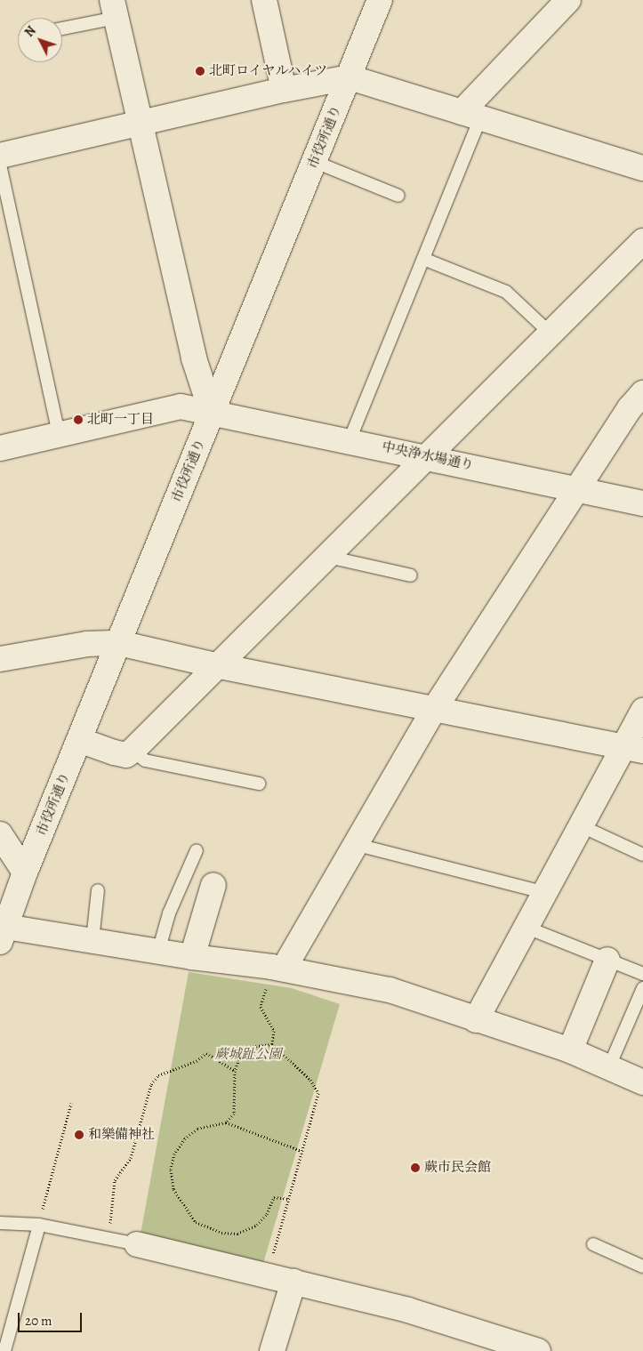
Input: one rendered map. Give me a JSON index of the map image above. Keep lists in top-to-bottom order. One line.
{"streets":{"street":["市役所通り","中央浄水場通り"]},"crossings":[["市役所通り","中央浄水場通り"]],"parks":["蕨城趾公園"],"places":["北町ロイヤルハイツ","北町一丁目","和樂備神社","蕨市民会館"],"scale_bar":"20 m","north":"top left"}
